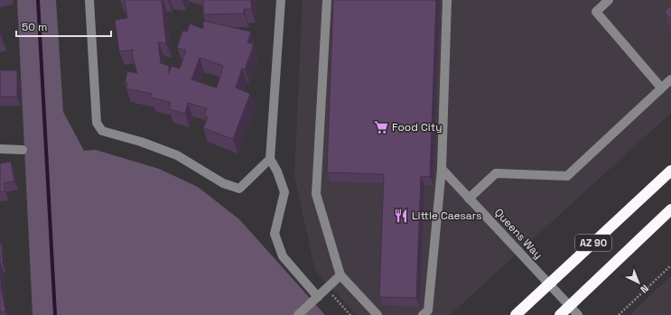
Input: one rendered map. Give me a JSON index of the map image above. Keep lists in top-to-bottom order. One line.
{"streets":{"highway":["AZ 90"],"street":["Queens Way"]},"crossings":[["Queens Way","AZ 90"]],"places":{"supermarket":["Food City"],"restaurant":["Little Caesars"]},"scale_bar":"50 m","north":"bottom right"}
